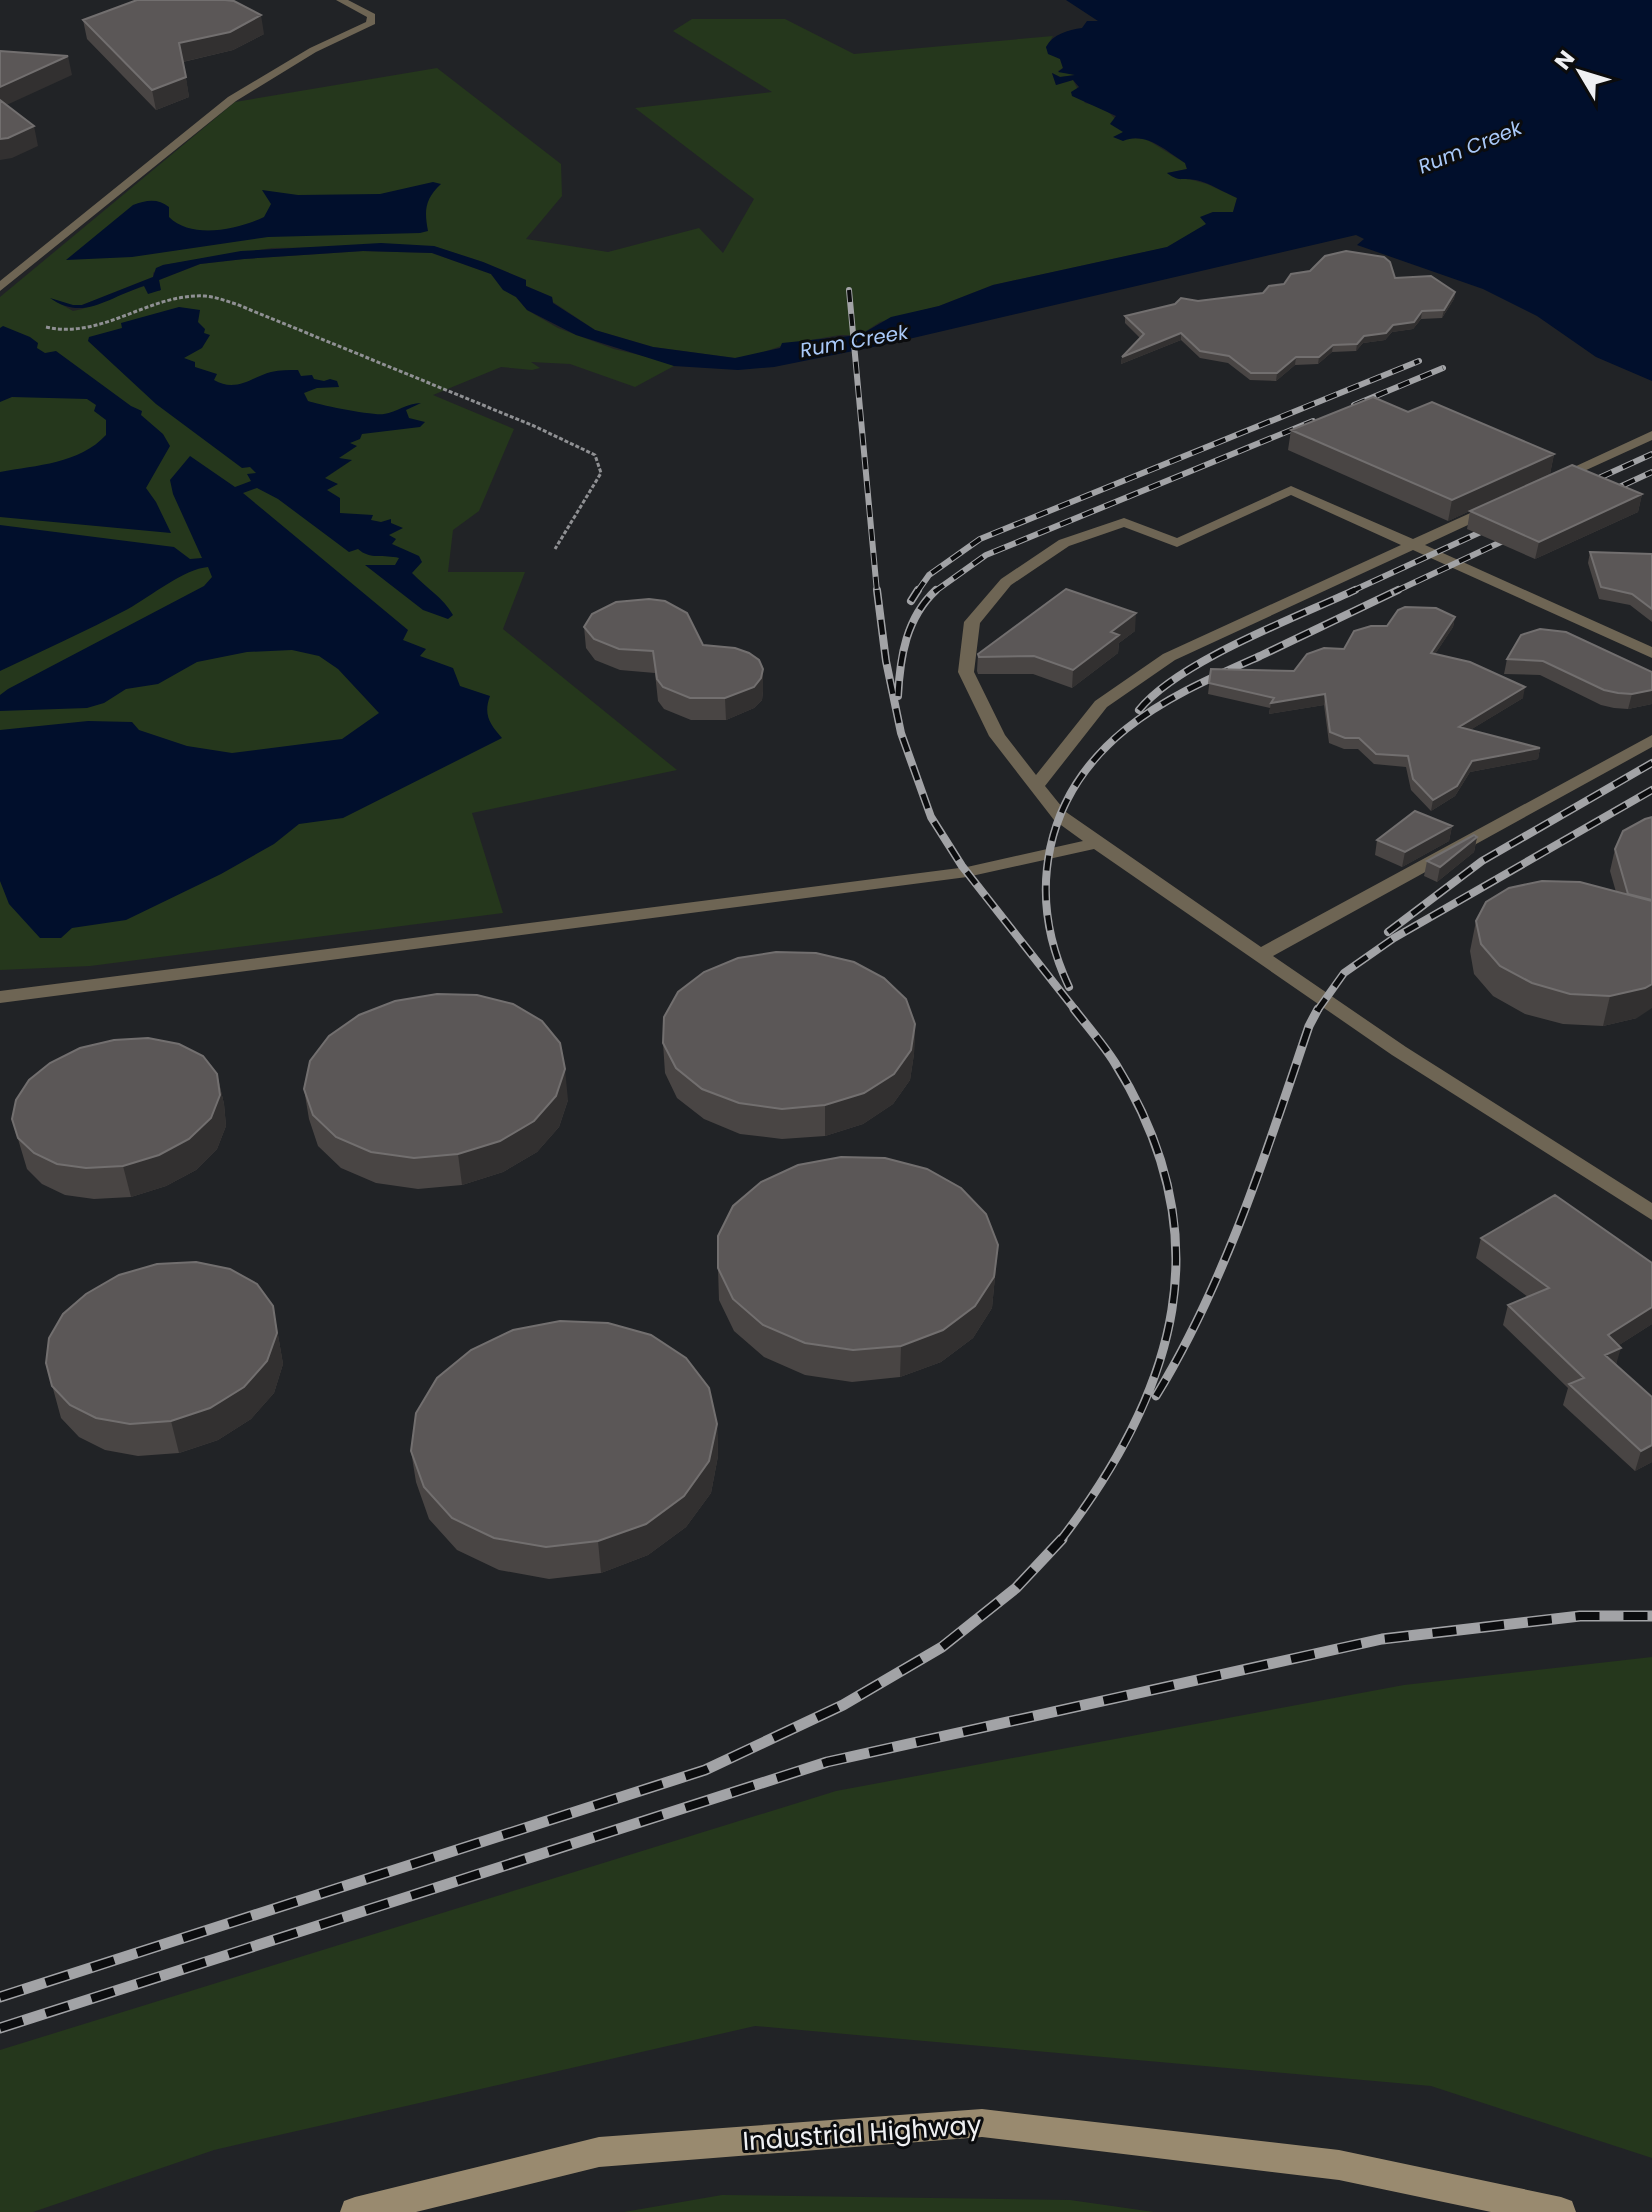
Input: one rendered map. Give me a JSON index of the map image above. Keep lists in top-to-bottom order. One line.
{"streets":{"main road":["Industrial Highway"]},"water":["Rum Creek"],"north":"top left"}
